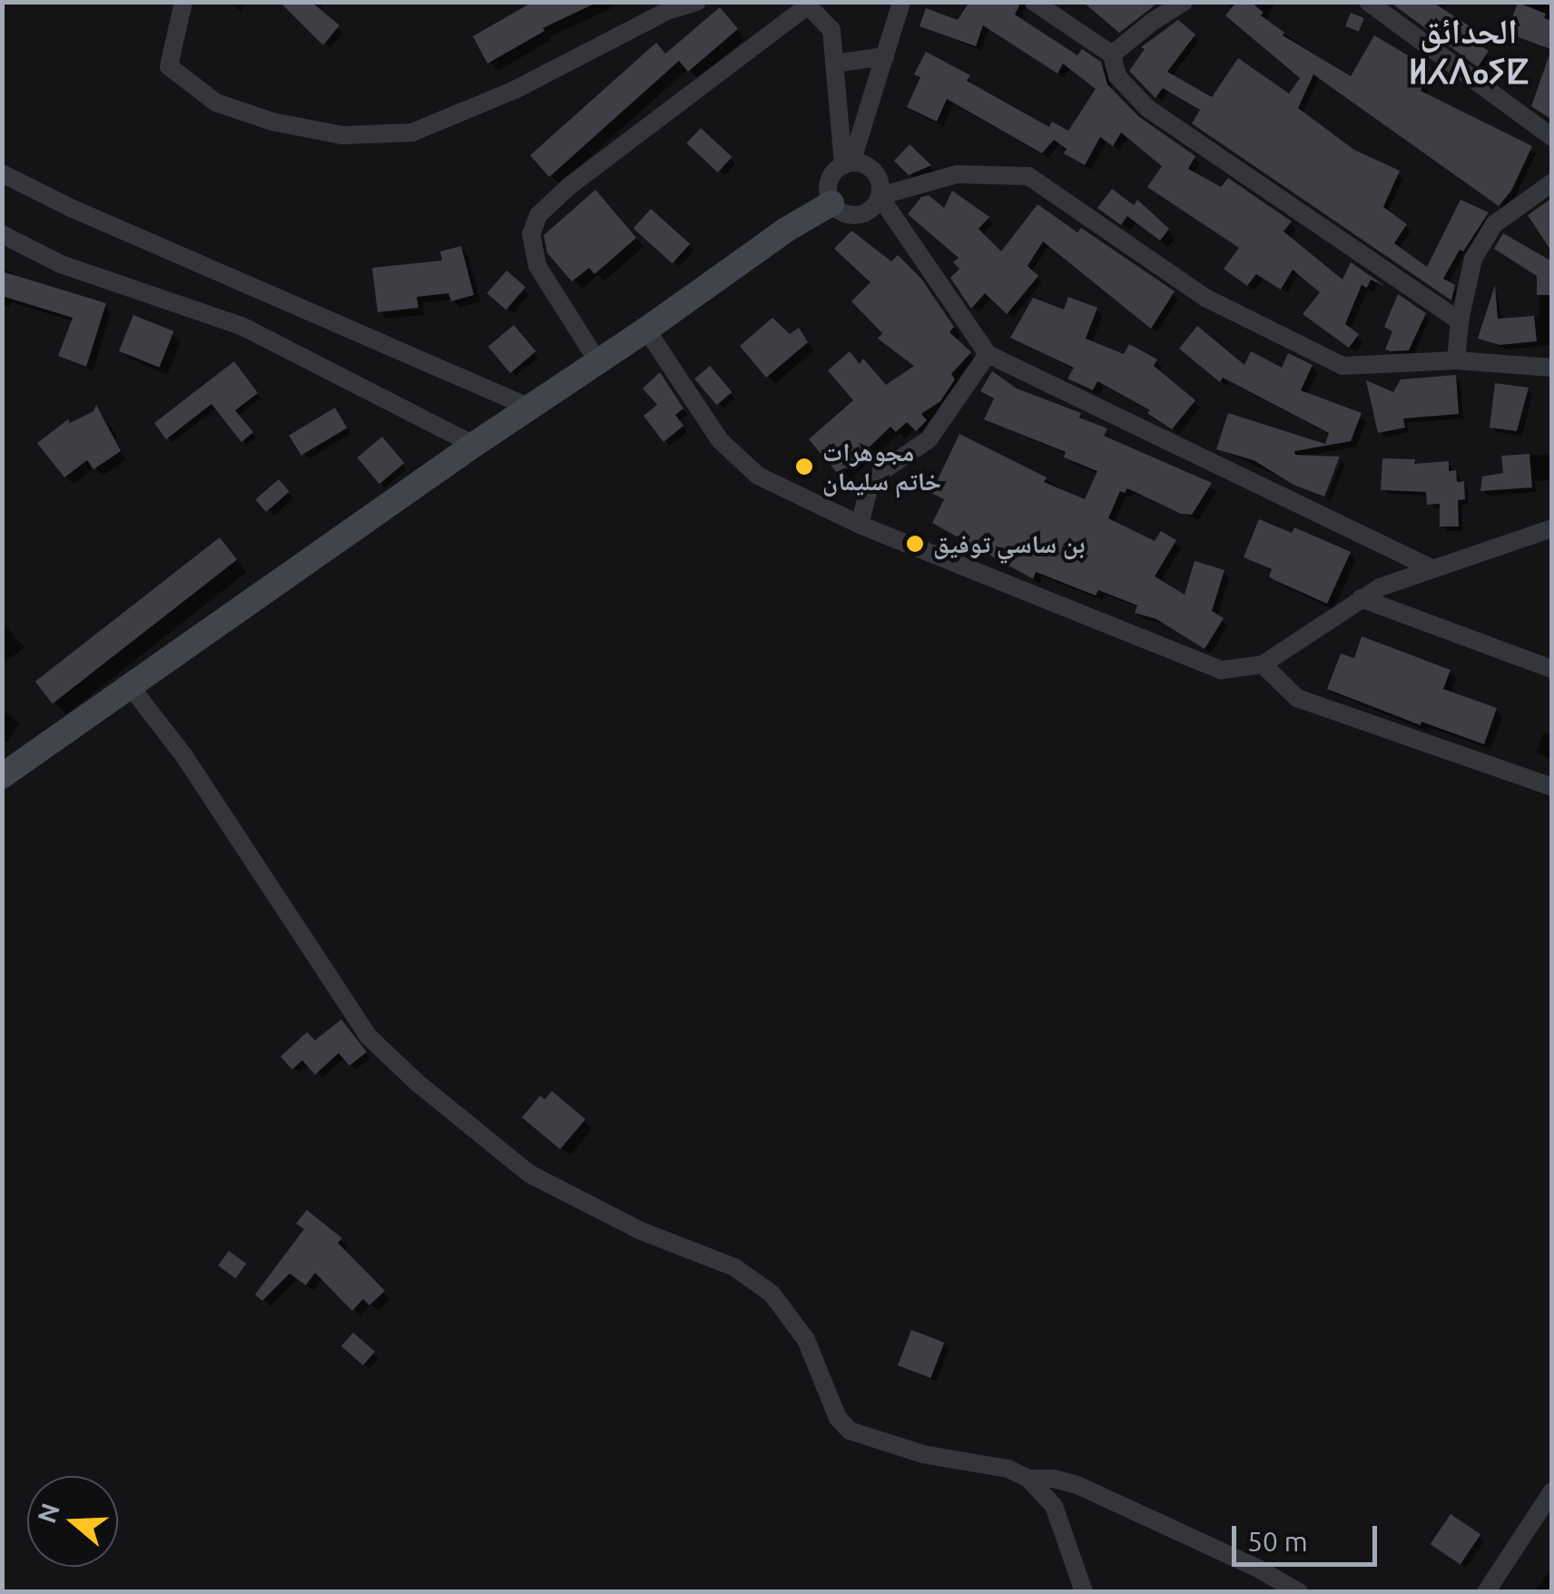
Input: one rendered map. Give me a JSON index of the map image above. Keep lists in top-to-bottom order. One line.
{"districts":["الحدائق ⵍⵃⴷⴰⵢⵇ"],"places":["مجوهرات خاتم سليمان","بن ساسي توفيق"],"scale_bar":"50 m","north":"left"}
